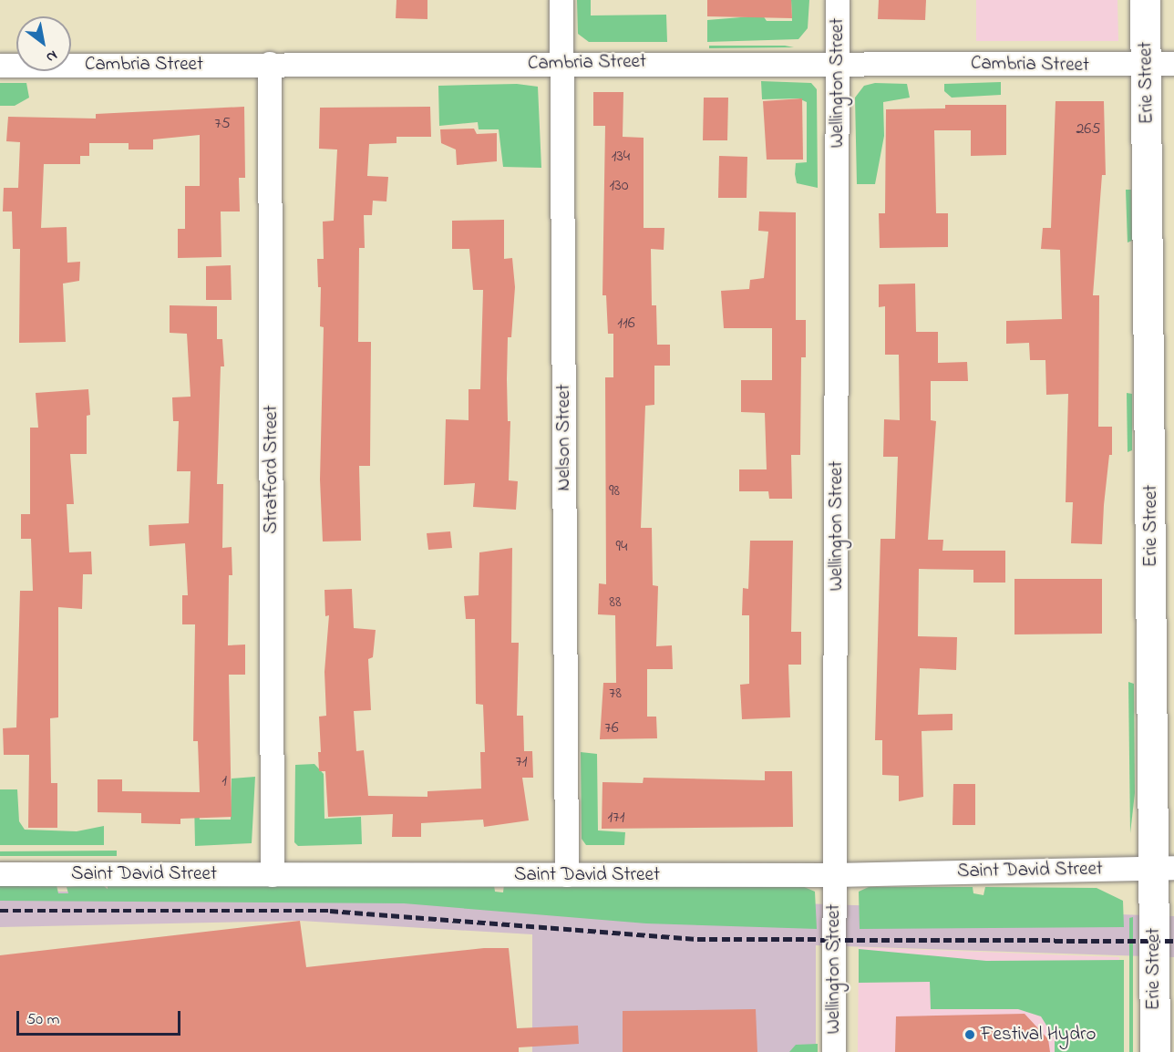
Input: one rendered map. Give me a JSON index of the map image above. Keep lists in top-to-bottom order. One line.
{"streets":{"main road":["Erie Street"],"street":["Cambria Street","Wellington Street","Nelson Street","Stratford Street","Saint David Street"]},"crossings":[["Cambria Street","Wellington Street"],["Cambria Street","Erie Street"],["Cambria Street","Nelson Street"],["Cambria Street","Stratford Street"],["Wellington Street","Saint David Street"],["Erie Street","Saint David Street"],["Nelson Street","Saint David Street"],["Stratford Street","Saint David Street"]],"places":["Festival Hydro"],"house_numbers":["75","265","134","130","116","98","94","88","78","76","71","1","171"],"scale_bar":"50 m","north":"bottom right"}
